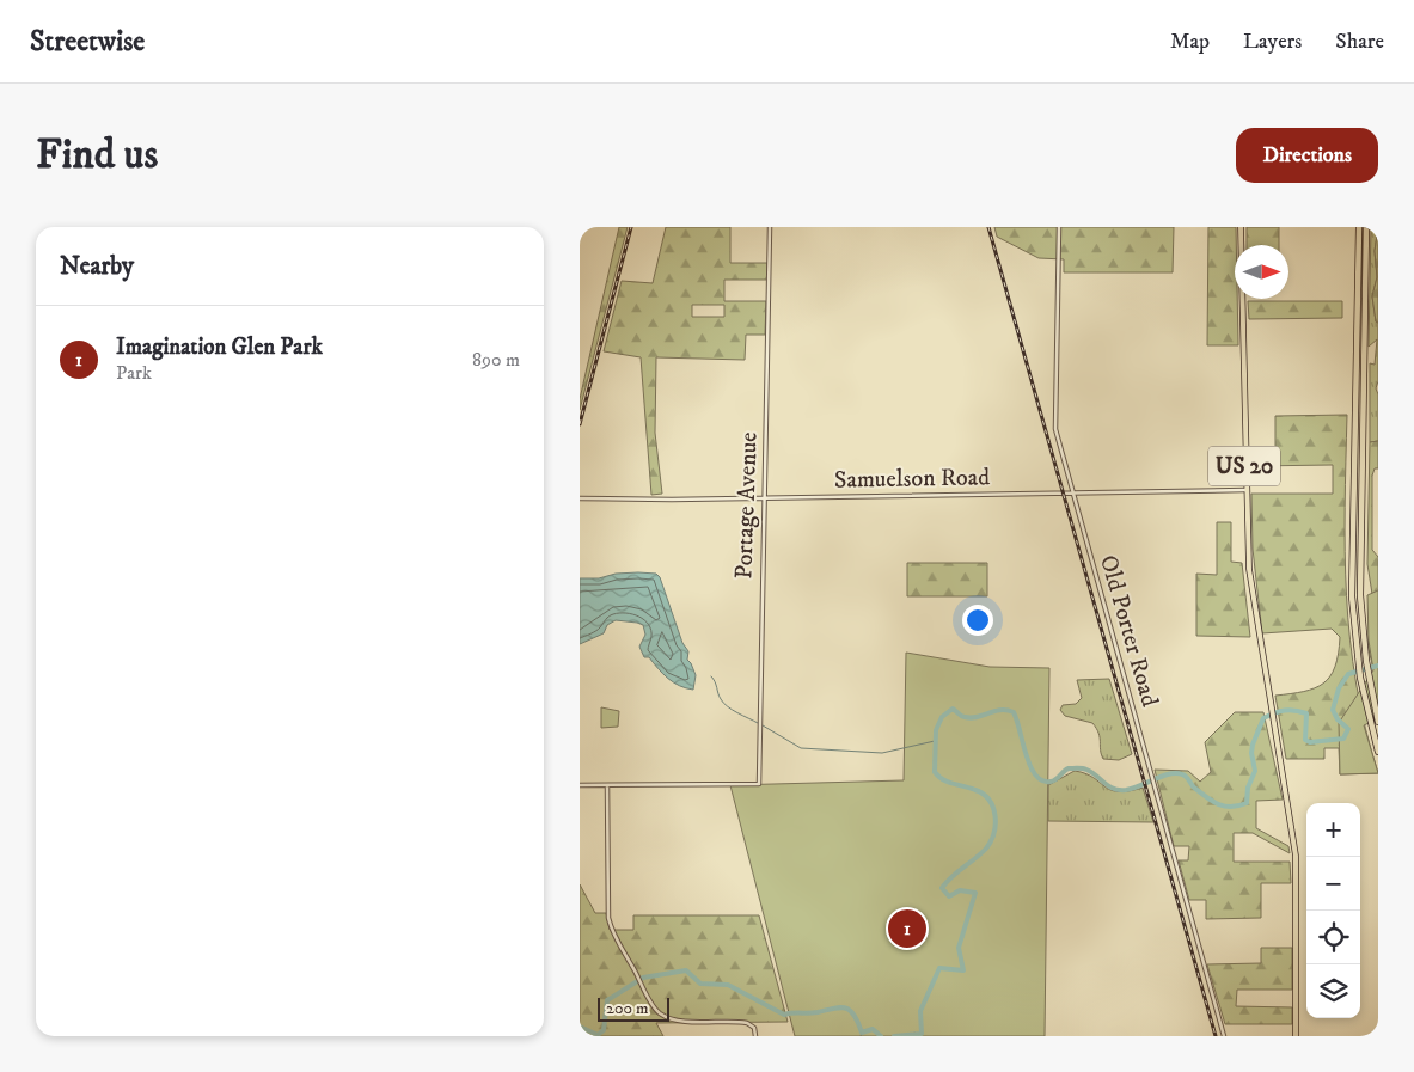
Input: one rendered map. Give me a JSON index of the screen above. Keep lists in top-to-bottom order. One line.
{"streets":{"main road":["US 20"],"street":["Samuelson Road","Portage Avenue","Old Porter Road"]},"crossings":[["US 20","Samuelson Road"],["Samuelson Road","Portage Avenue"],["Samuelson Road","Old Porter Road"]],"scale_bar":"200 m","north":"right","page":{"header":"Streetwise","nav":["Map","Layers","Share"],"buttons":"Directions","title":"Find us","heading":"Nearby","list":[{"mark":"1","name":"Imagination Glen Park","note":"Park","value":"890 m"}],"map_buttons":["+","−"],"pins":"1","scale":"200 m"}}
